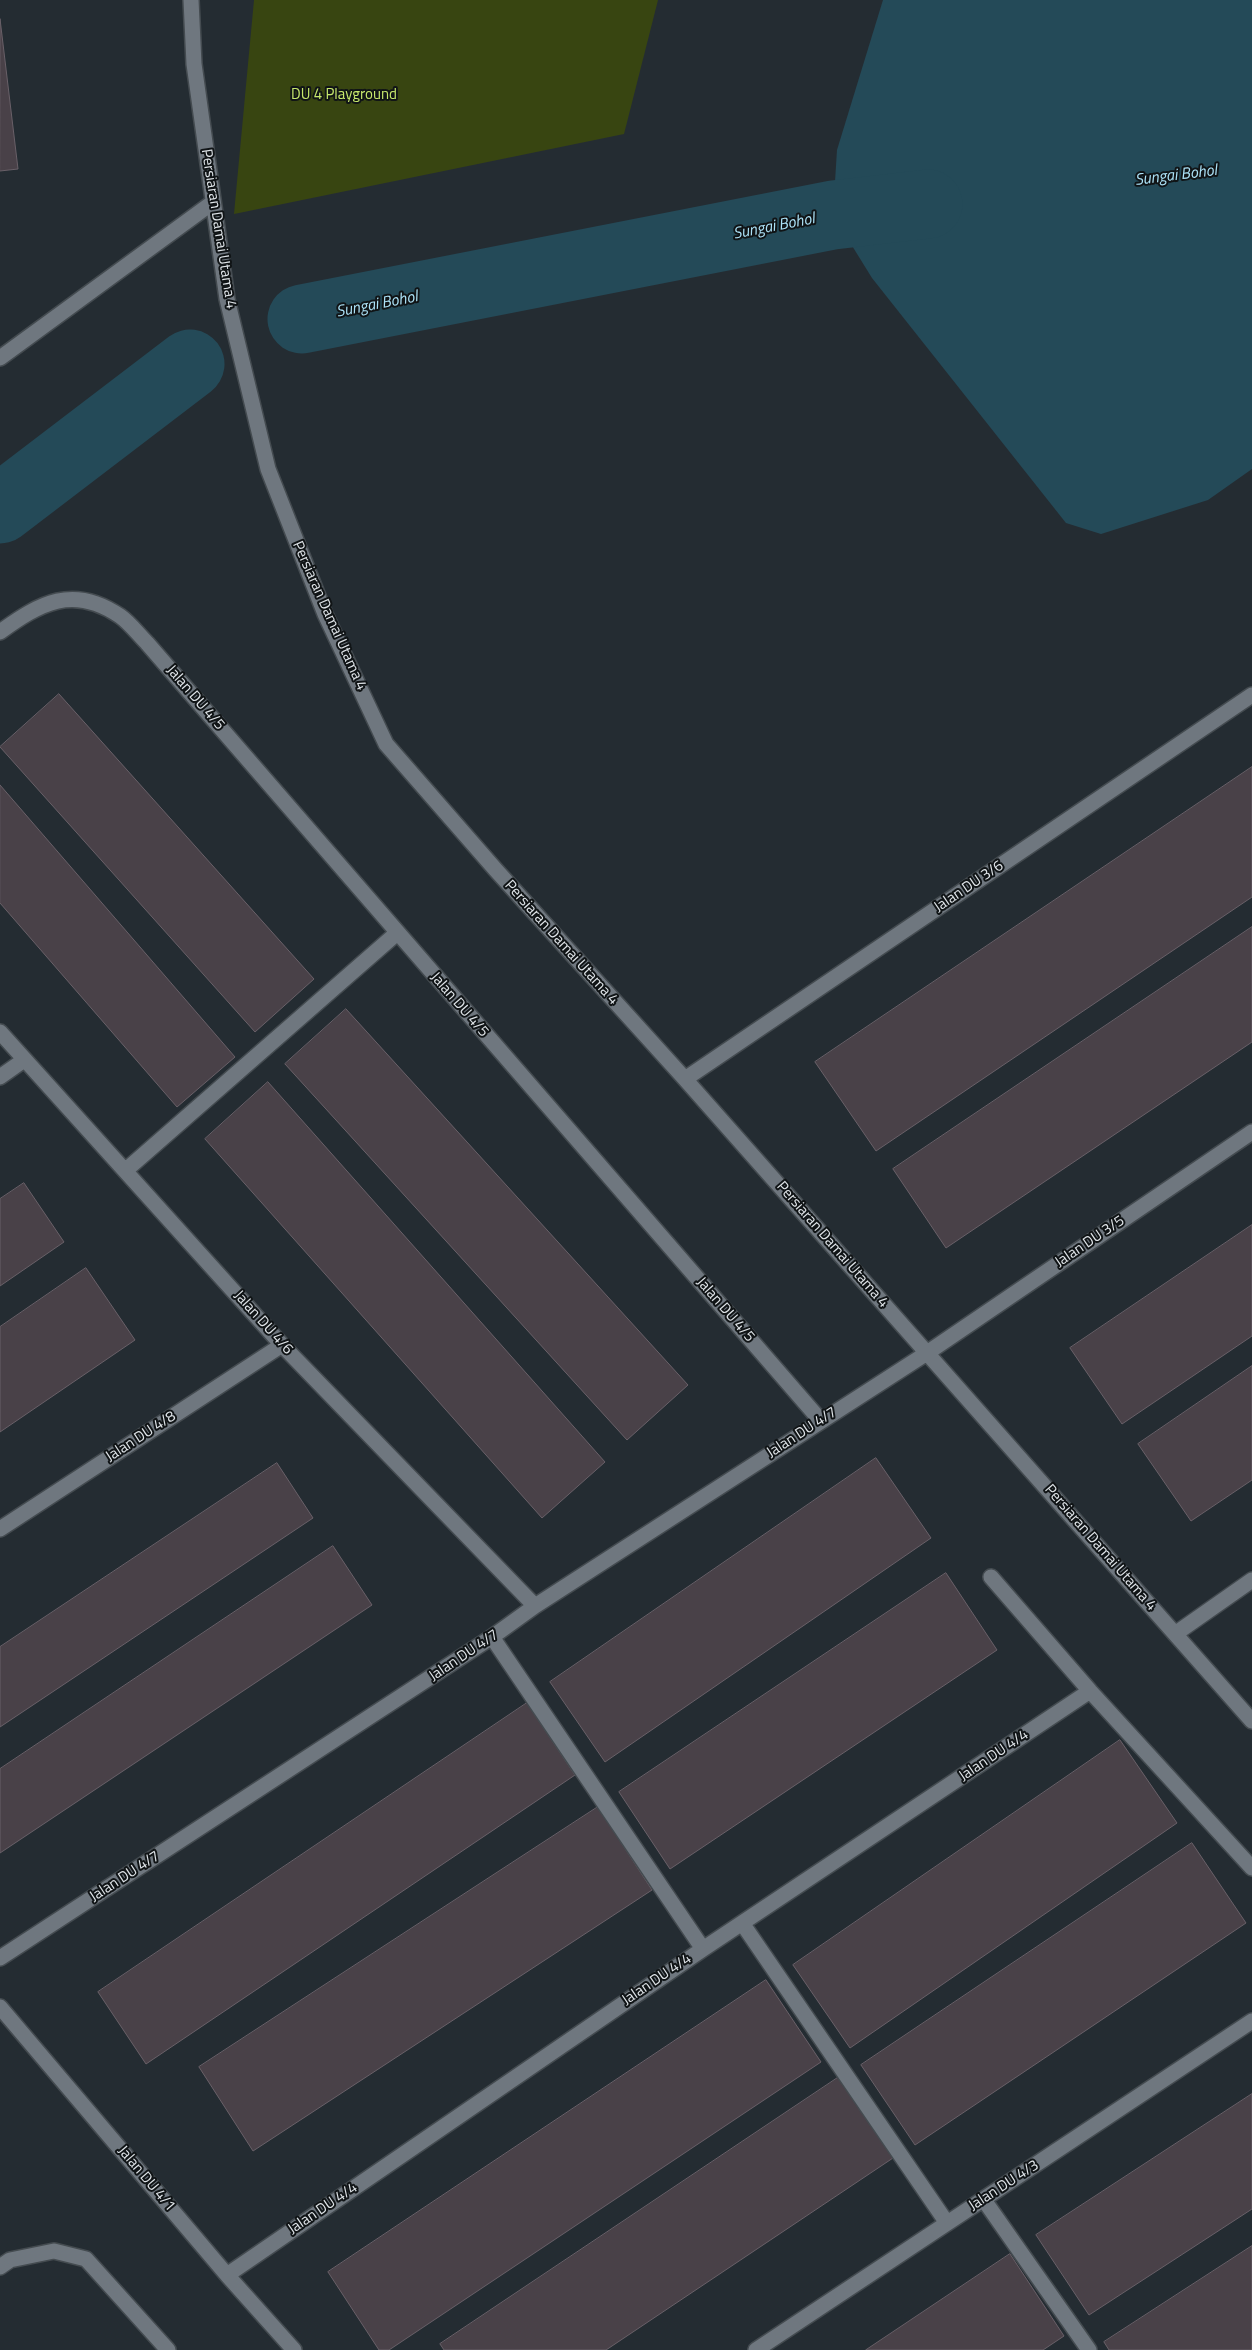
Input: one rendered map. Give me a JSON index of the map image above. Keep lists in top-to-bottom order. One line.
{"streets":{"street":["Persiaran Damai Utama 4","Jalan DU 4/5","Jalan DU 3/6","Jalan DU 3/5","Jalan DU 4/6","Jalan DU 4/7","Jalan DU 4/8","Jalan DU 4/4","Jalan DU 4/1","Jalan DU 4/3"]},"crossings":[["Persiaran Damai Utama 4","Jalan DU 3/6"],["Persiaran Damai Utama 4","Jalan DU 3/5"],["Persiaran Damai Utama 4","Jalan DU 4/7"],["Jalan DU 4/5","Jalan DU 4/7"],["Jalan DU 3/5","Jalan DU 4/7"],["Jalan DU 4/6","Jalan DU 4/7"],["Jalan DU 4/6","Jalan DU 4/8"],["Jalan DU 4/4","Jalan DU 4/1"]],"water":["Sungai Bohol"],"parks":["DU 4 Playground"]}
